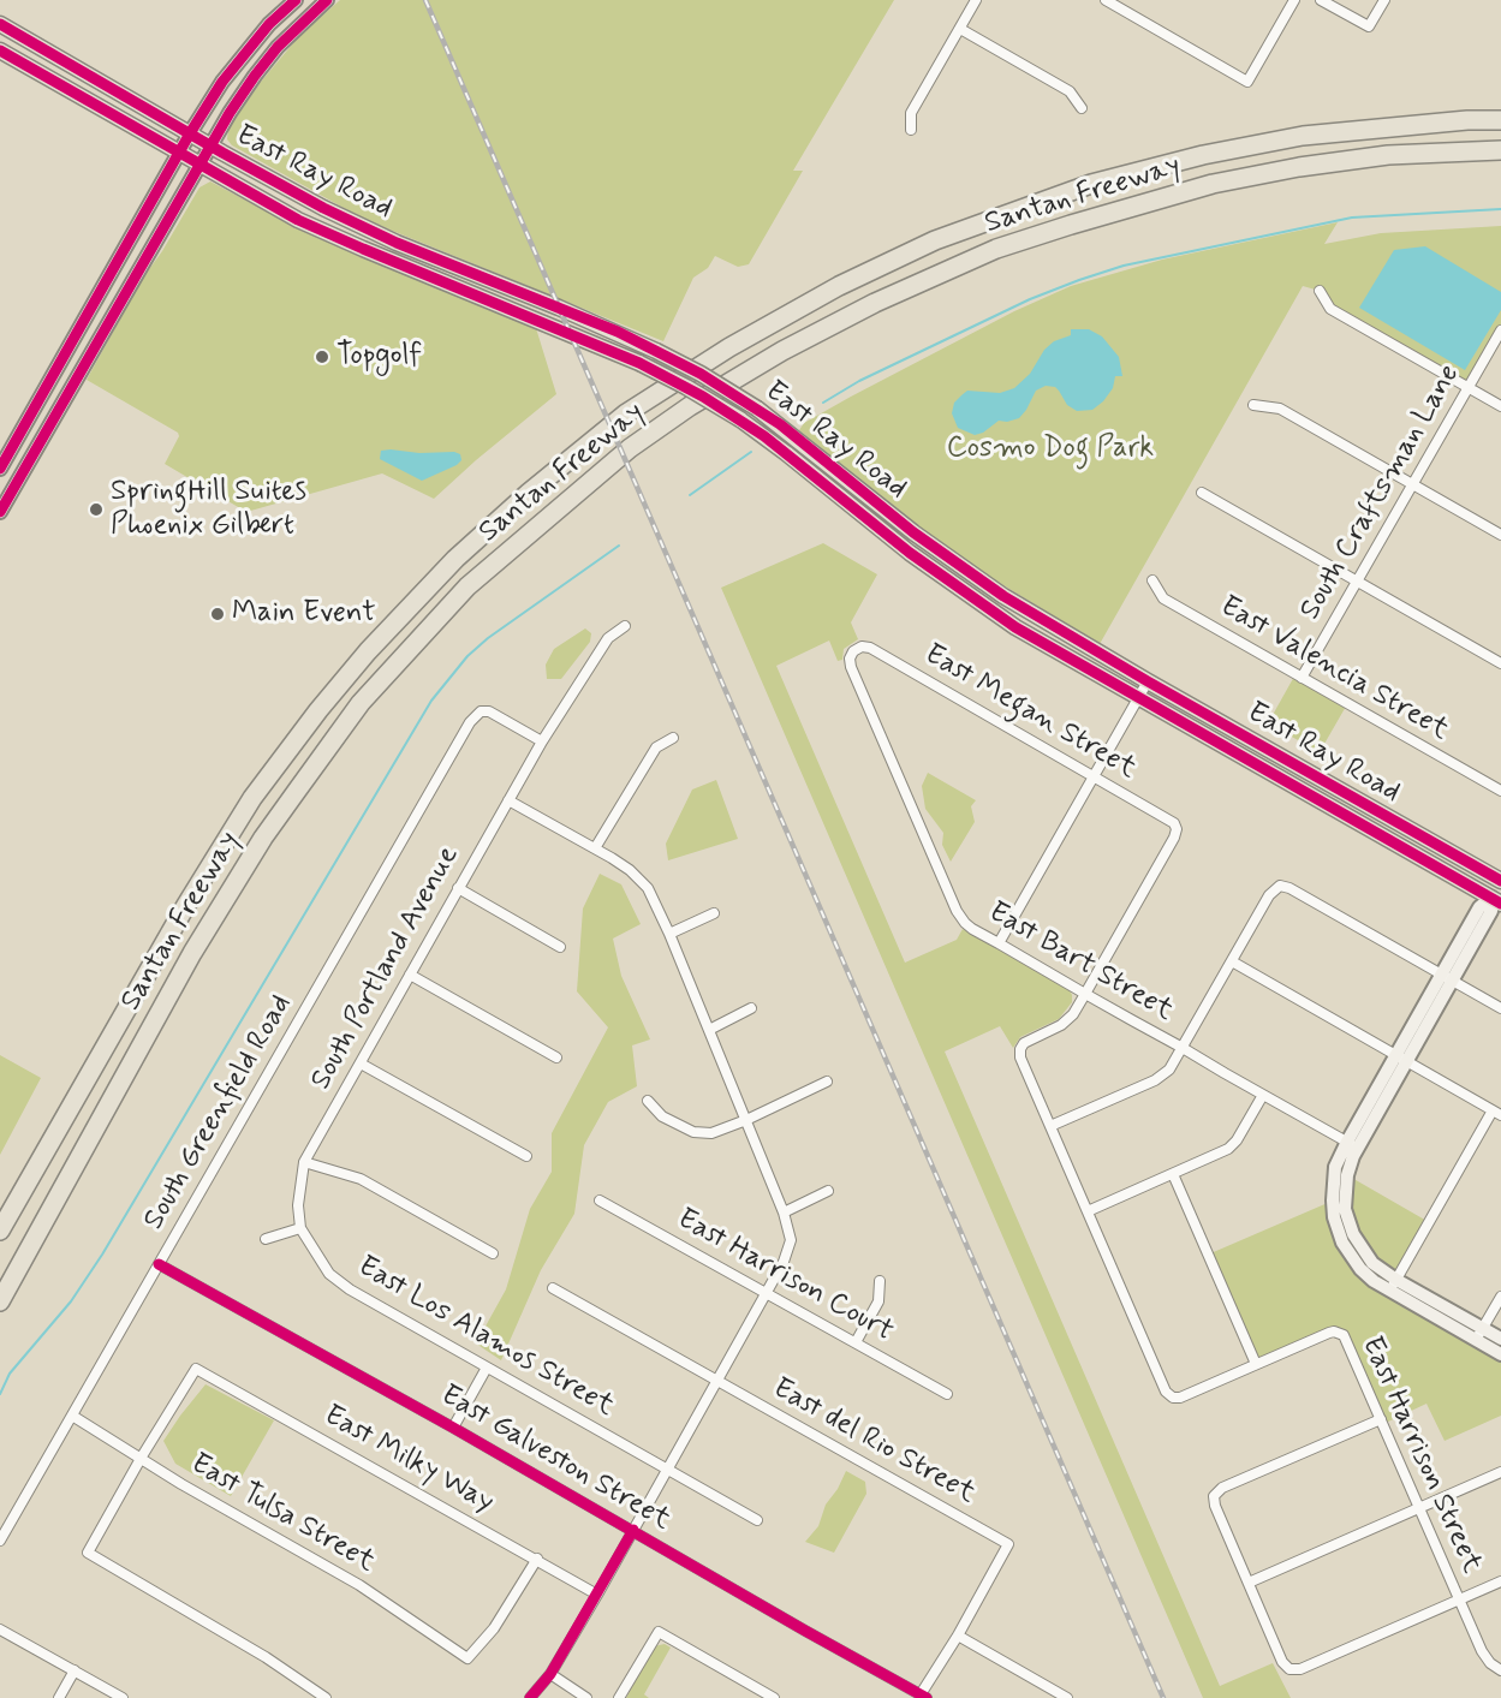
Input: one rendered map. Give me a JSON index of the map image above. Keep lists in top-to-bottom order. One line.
{"streets":{"highway":["Santan Freeway"],"main road":["East Ray Road"],"street":["South Craftsman Lane","East Valencia Street","East Megan Street","East Bart Street","South Portland Avenue","South Greenfield Road","East Harrison Court","East Los Alamos Street","East del Rio Street","East Harrison Street","East Galveston Street","East Milky Way","East Tulsa Street"]},"crossings":[["South Craftsman Lane","East Valencia Street"],["East Megan Street","East Bart Street"],["South Portland Avenue","South Greenfield Road"],["South Portland Avenue","East Los Alamos Street"],["South Greenfield Road","East Galveston Street"],["South Greenfield Road","East Tulsa Street"],["East Milky Way","East Tulsa Street"]],"parks":["Cosmo Dog Park"],"places":["Topgolf","SpringHill Suites Phoenix Gilbert","Main Event"]}
